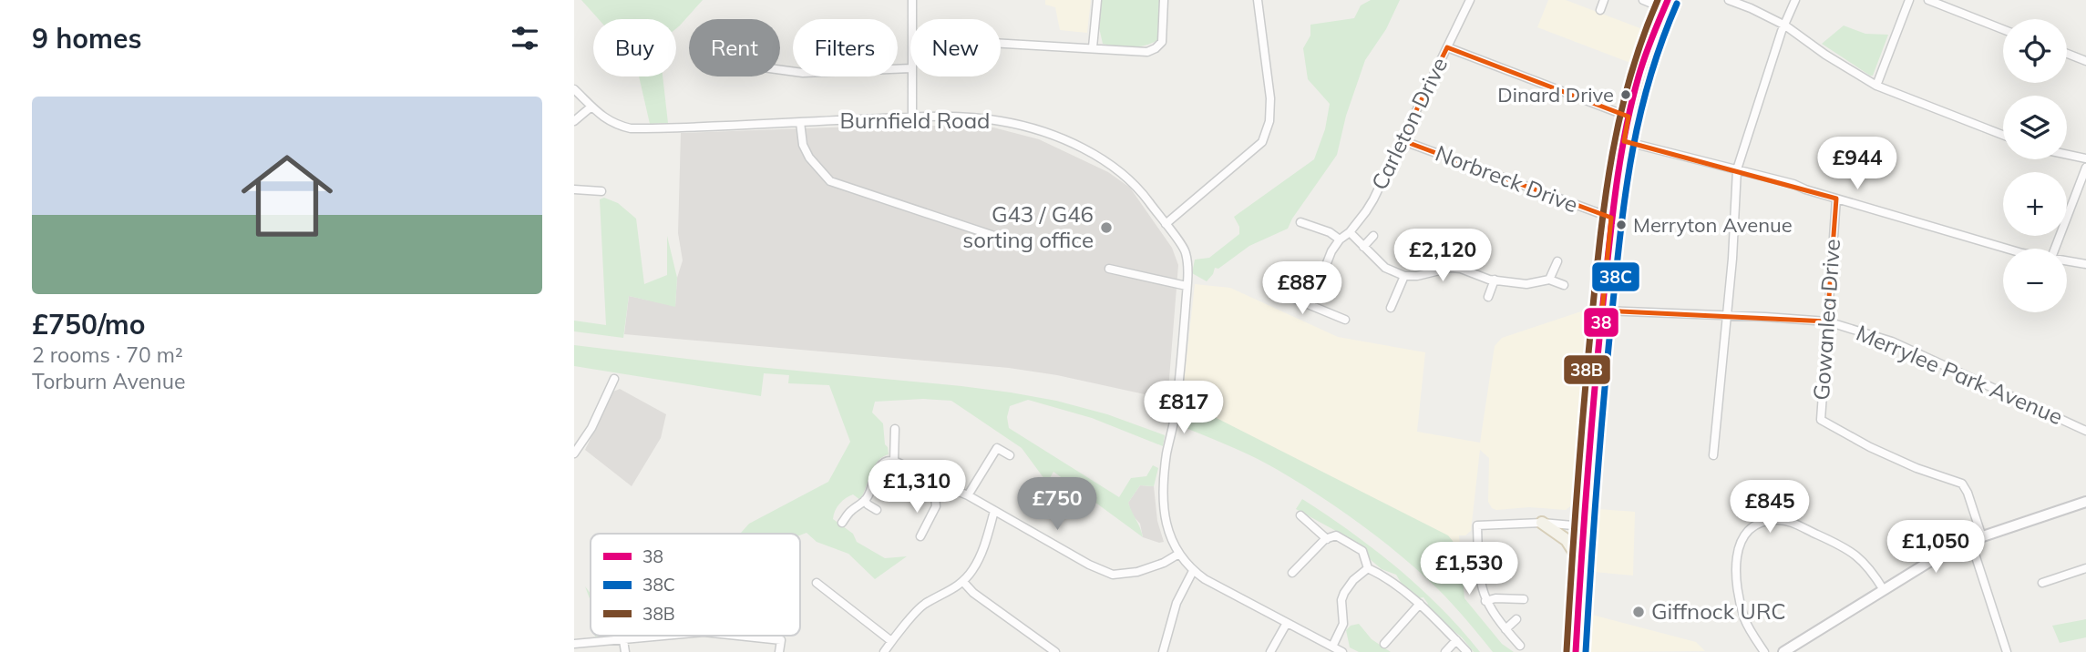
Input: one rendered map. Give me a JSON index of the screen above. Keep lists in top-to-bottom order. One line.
{"streets":{"street":["Burnfield Road","Carleton Drive","Norbreck Drive","Gowanlea Drive","Merrylee Park Avenue"]},"crossings":[["Carleton Drive","Norbreck Drive"],["Gowanlea Drive","Merrylee Park Avenue"]],"places":["Dinard Drive","Merryton Avenue","G43 / G46 sorting office","Giffnock URC"],"lines":["transit line 38","transit line 38B","transit line 38C"],"legend":["38","38C","38B"],"page":{"heading":"9 homes","map_buttons":["+","−"],"chip":["Buy","Rent","Filters","New"],"list":[{"name":"£750/mo","note":"2 rooms · 70 m² · Torburn Avenue"}],"price":["£944","£2,120","£887","£817","£1,310","£750","£845","£1,050","£1,530"]}}
